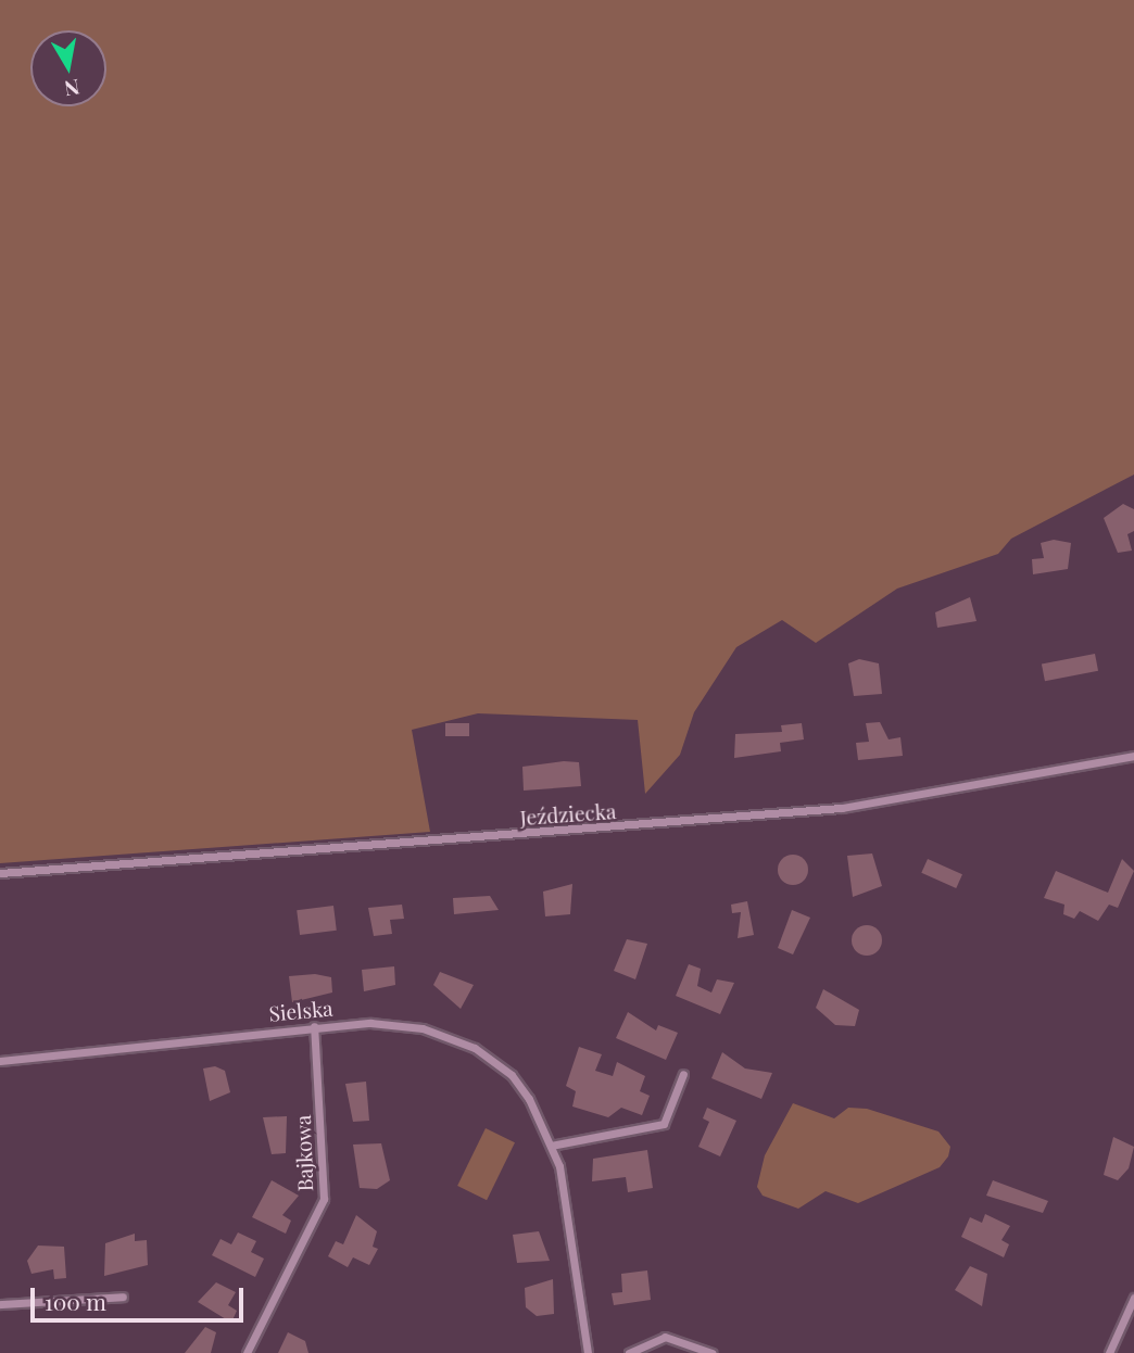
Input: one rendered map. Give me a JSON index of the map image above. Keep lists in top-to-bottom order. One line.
{"streets":{"street":["Jeździecka","Sielska","Bajkowa"]},"crossings":[["Sielska","Bajkowa"]],"scale_bar":"100 m","north":"bottom"}
